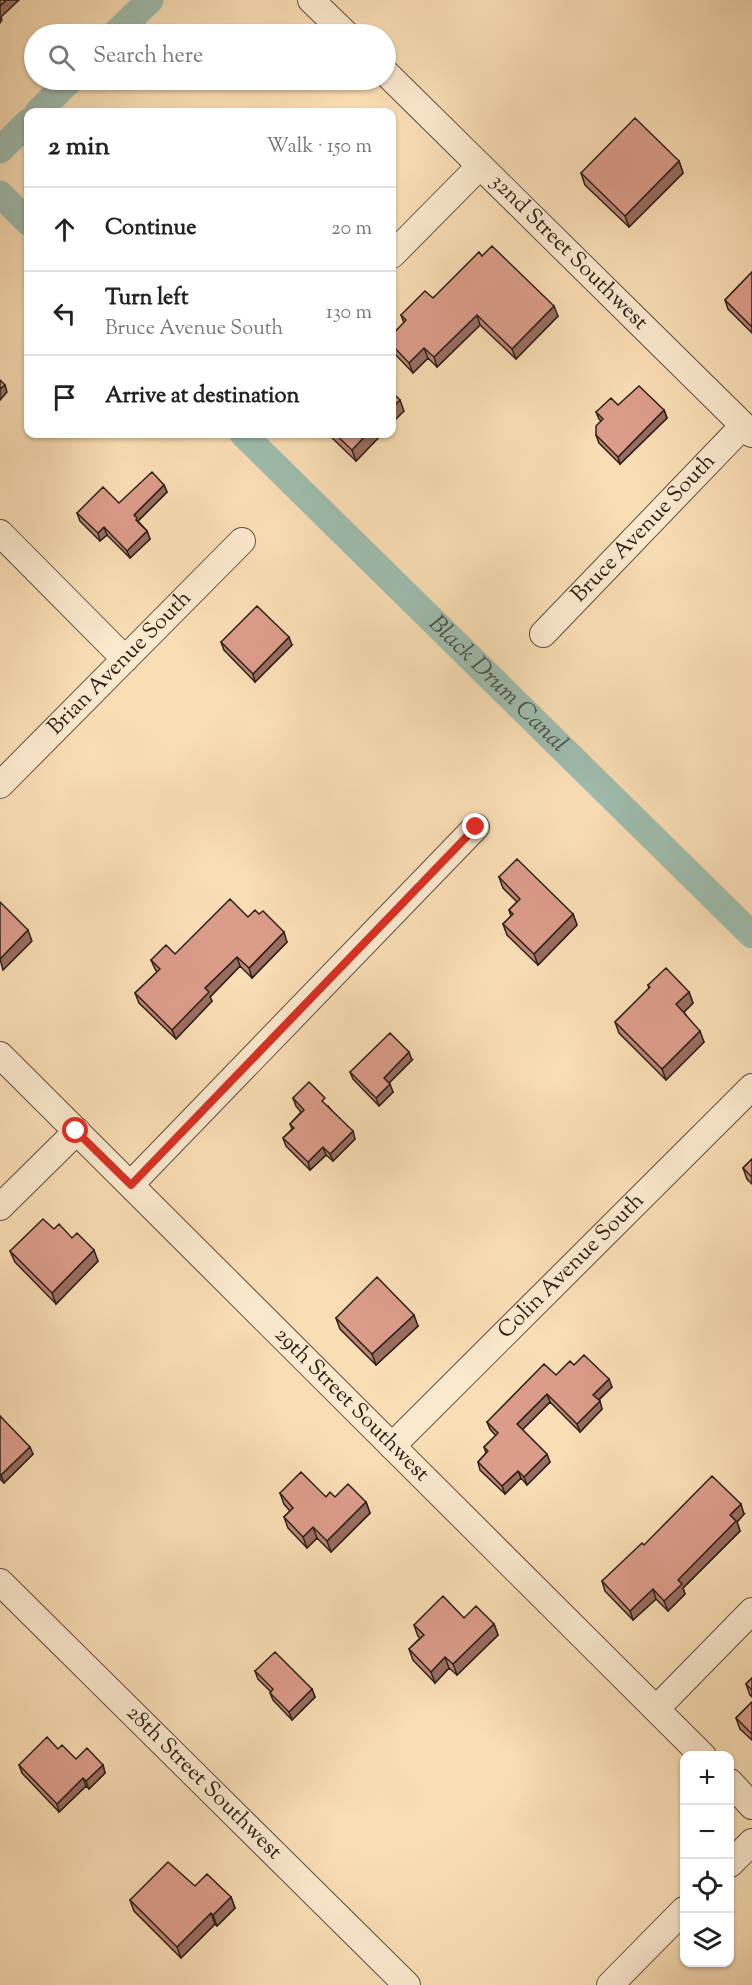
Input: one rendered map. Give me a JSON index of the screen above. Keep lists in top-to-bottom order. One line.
{"streets":{"street":["32nd Street Southwest","Bruce Avenue South","Brian Avenue South","Colin Avenue South","29th Street Southwest","28th Street Southwest"]},"crossings":[["32nd Street Southwest","Bruce Avenue South"],["Colin Avenue South","29th Street Southwest"]],"water":["Black Drum Canal"],"page":{"search":"Search here","heading":["2 min","Walk · 150 m"],"list":[["Continue","20 m"],["Turn left","Bruce Avenue South","130 m"],"Arrive at destination"],"map_buttons":["+","−"]}}
